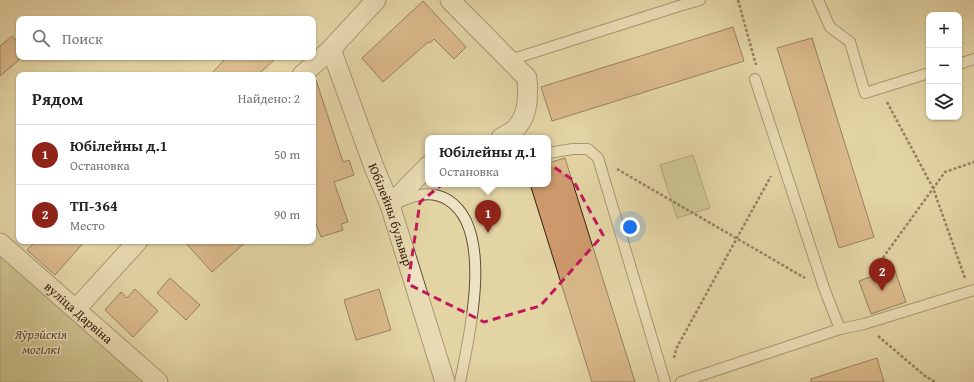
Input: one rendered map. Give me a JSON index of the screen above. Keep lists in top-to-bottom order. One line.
{"streets":{"street":["Юбілейны бульвар","вуліца Дарвіна"]},"parks":["Яўрэйскія могілкі"],"page":{"map_buttons":["+","−"],"search":"Поиск","heading":["Рядом","Найдено: 2"],"list":[{"mark":"1","name":"Юбілейны д.1","note":"Остановка","value":"50 m"},{"mark":"2","name":"ТП-364","note":"Место","value":"90 m"}],"popup":["Юбілейны д.1","Остановка"],"pins":["1","2"]}}
